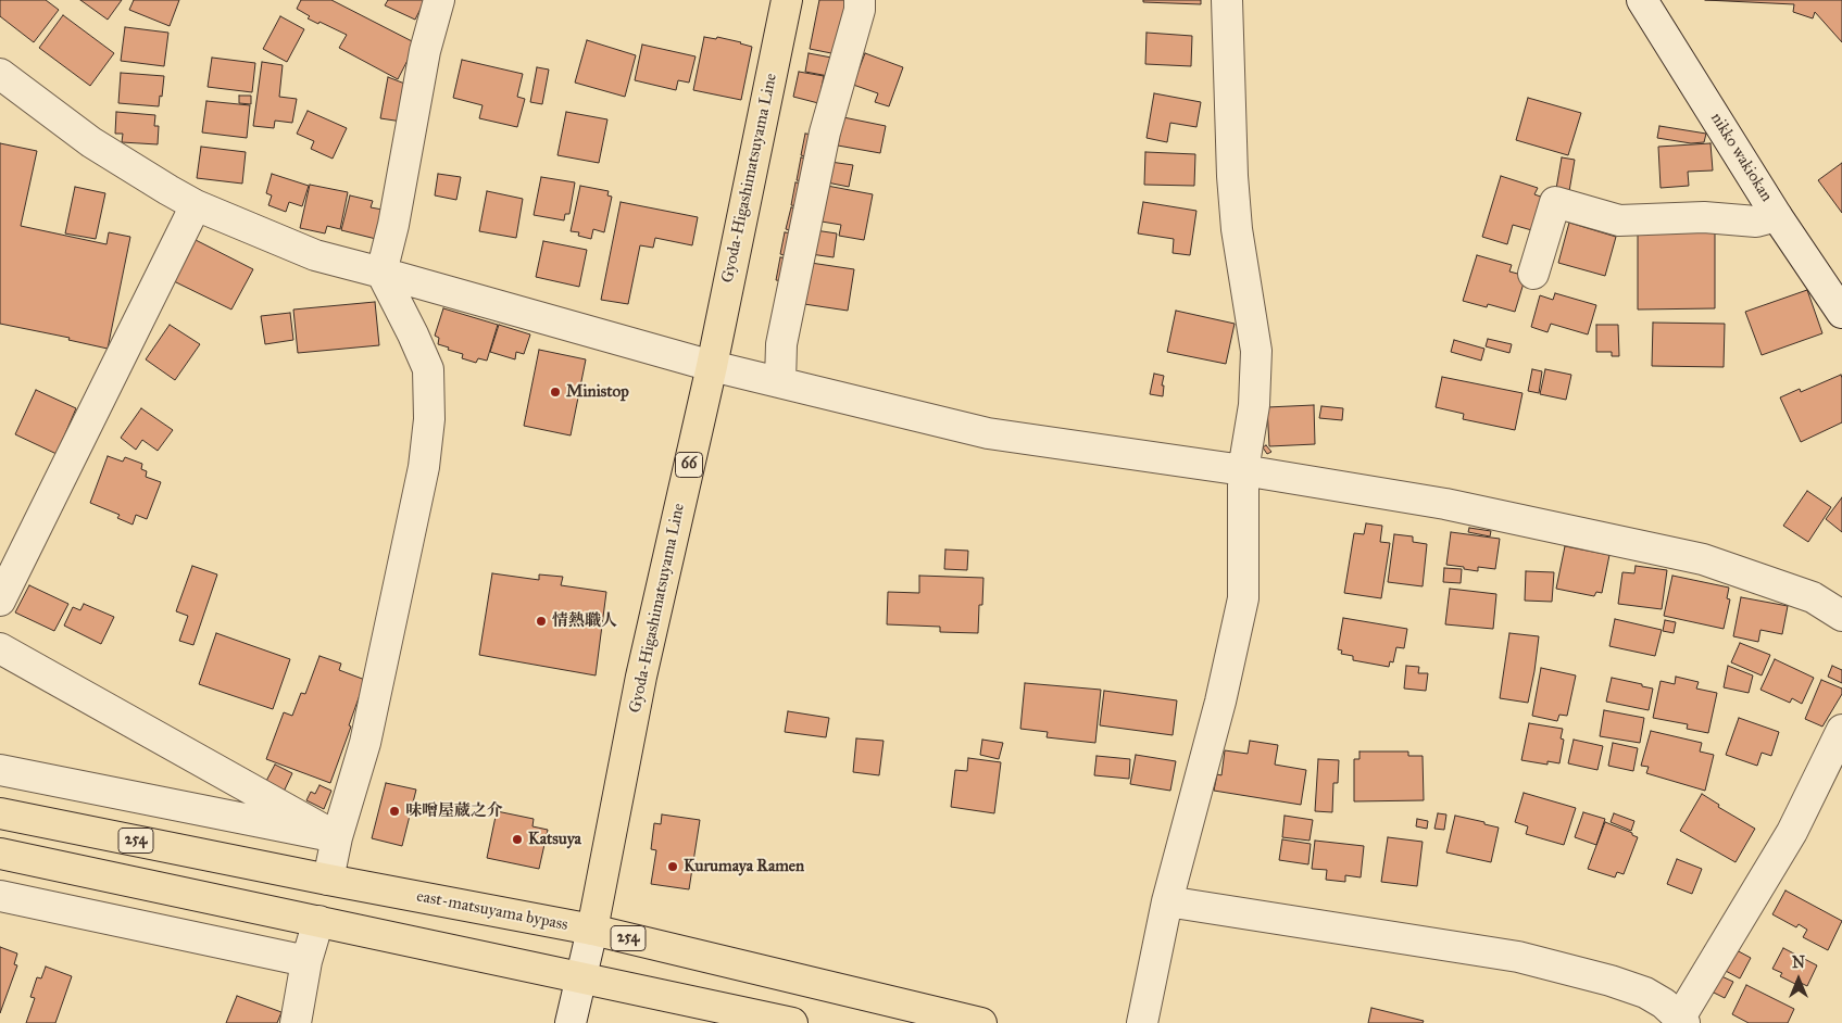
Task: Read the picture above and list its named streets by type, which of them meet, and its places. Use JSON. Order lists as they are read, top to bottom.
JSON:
{
  "streets": {
    "main road": [
      "Gyoda-Higashimatsuyama Line",
      "66",
      "254",
      "east-matsuyama bypass"
    ],
    "street": ["nikko wakiokan"]
  },
  "crossings": [
    ["Gyoda-Higashimatsuyama Line", "east-matsuyama bypass"]
  ],
  "places": [
    "Ministop",
    "情熱職人",
    "味噌屋蔵之介",
    "Katsuya",
    "Kurumaya Ramen"
  ],
  "north": "top"
}
